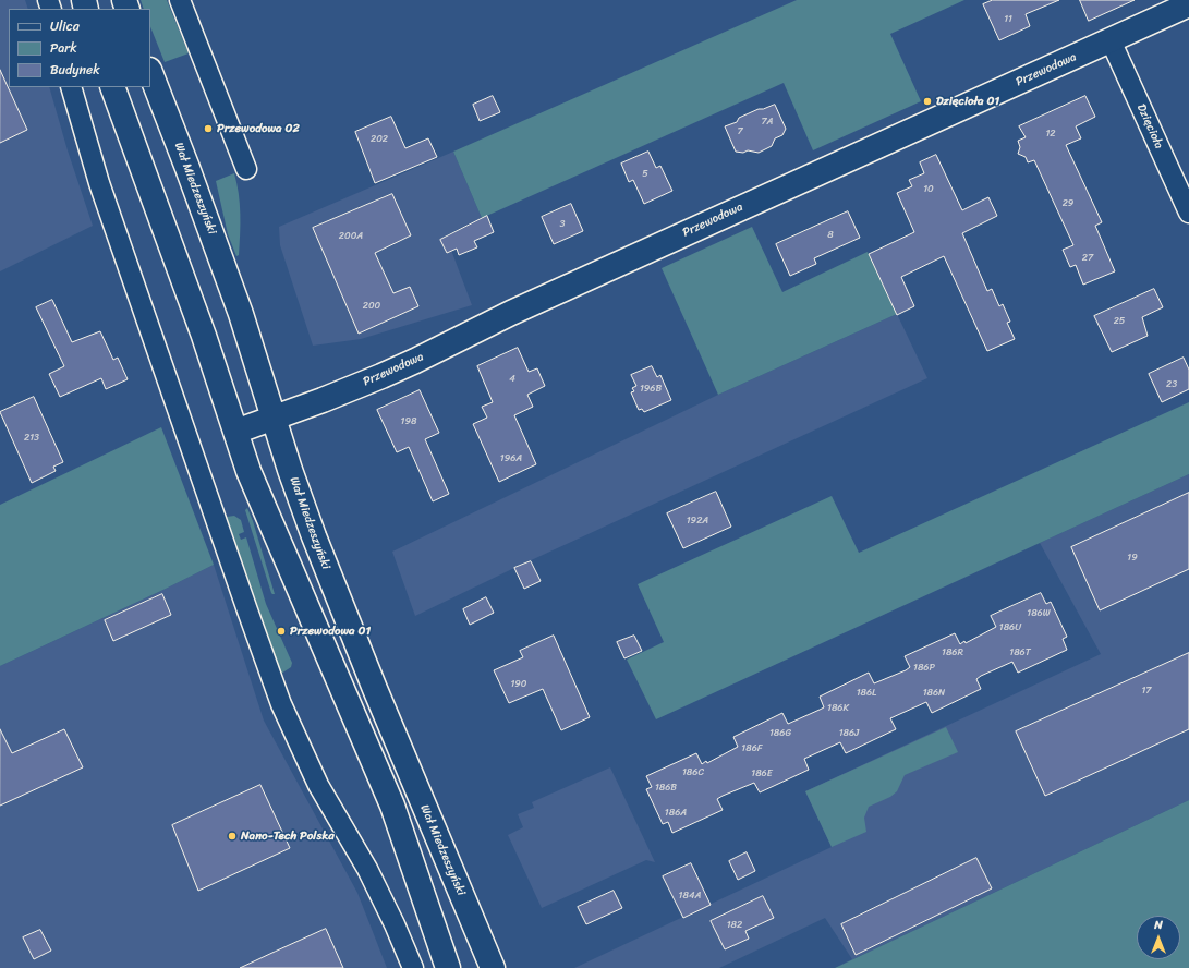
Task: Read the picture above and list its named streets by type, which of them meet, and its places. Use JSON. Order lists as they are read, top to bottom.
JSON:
{
  "streets": {
    "main road": ["Przewodowa", "Wał Miedzeszyński"],
    "street": ["Dzięcioła"]
  },
  "crossings": [
    ["Przewodowa", "Dzięcioła"],
    ["Przewodowa", "Wał Miedzeszyński"]
  ],
  "places": [
    "Dzięcioła 01",
    "Przewodowa 02",
    "Przewodowa 01",
    "Nano-Tech Polska"
  ],
  "house_numbers": [
    "11",
    "7A",
    "7",
    "12",
    "202",
    "5",
    "10",
    "29",
    "3",
    "8",
    "200A",
    "27",
    "200",
    "25",
    "4",
    "23",
    "196B",
    "198",
    "213",
    "196A",
    "192A",
    "19",
    "186W",
    "186U",
    "186R",
    "186T",
    "186P",
    "190",
    "17",
    "186L",
    "186N",
    "186K",
    "186G",
    "186J",
    "186F",
    "186C",
    "186E",
    "186B",
    "186A",
    "184A",
    "182"
  ],
  "legend": ["Ulica", "Park", "Budynek"],
  "north": "top"
}
